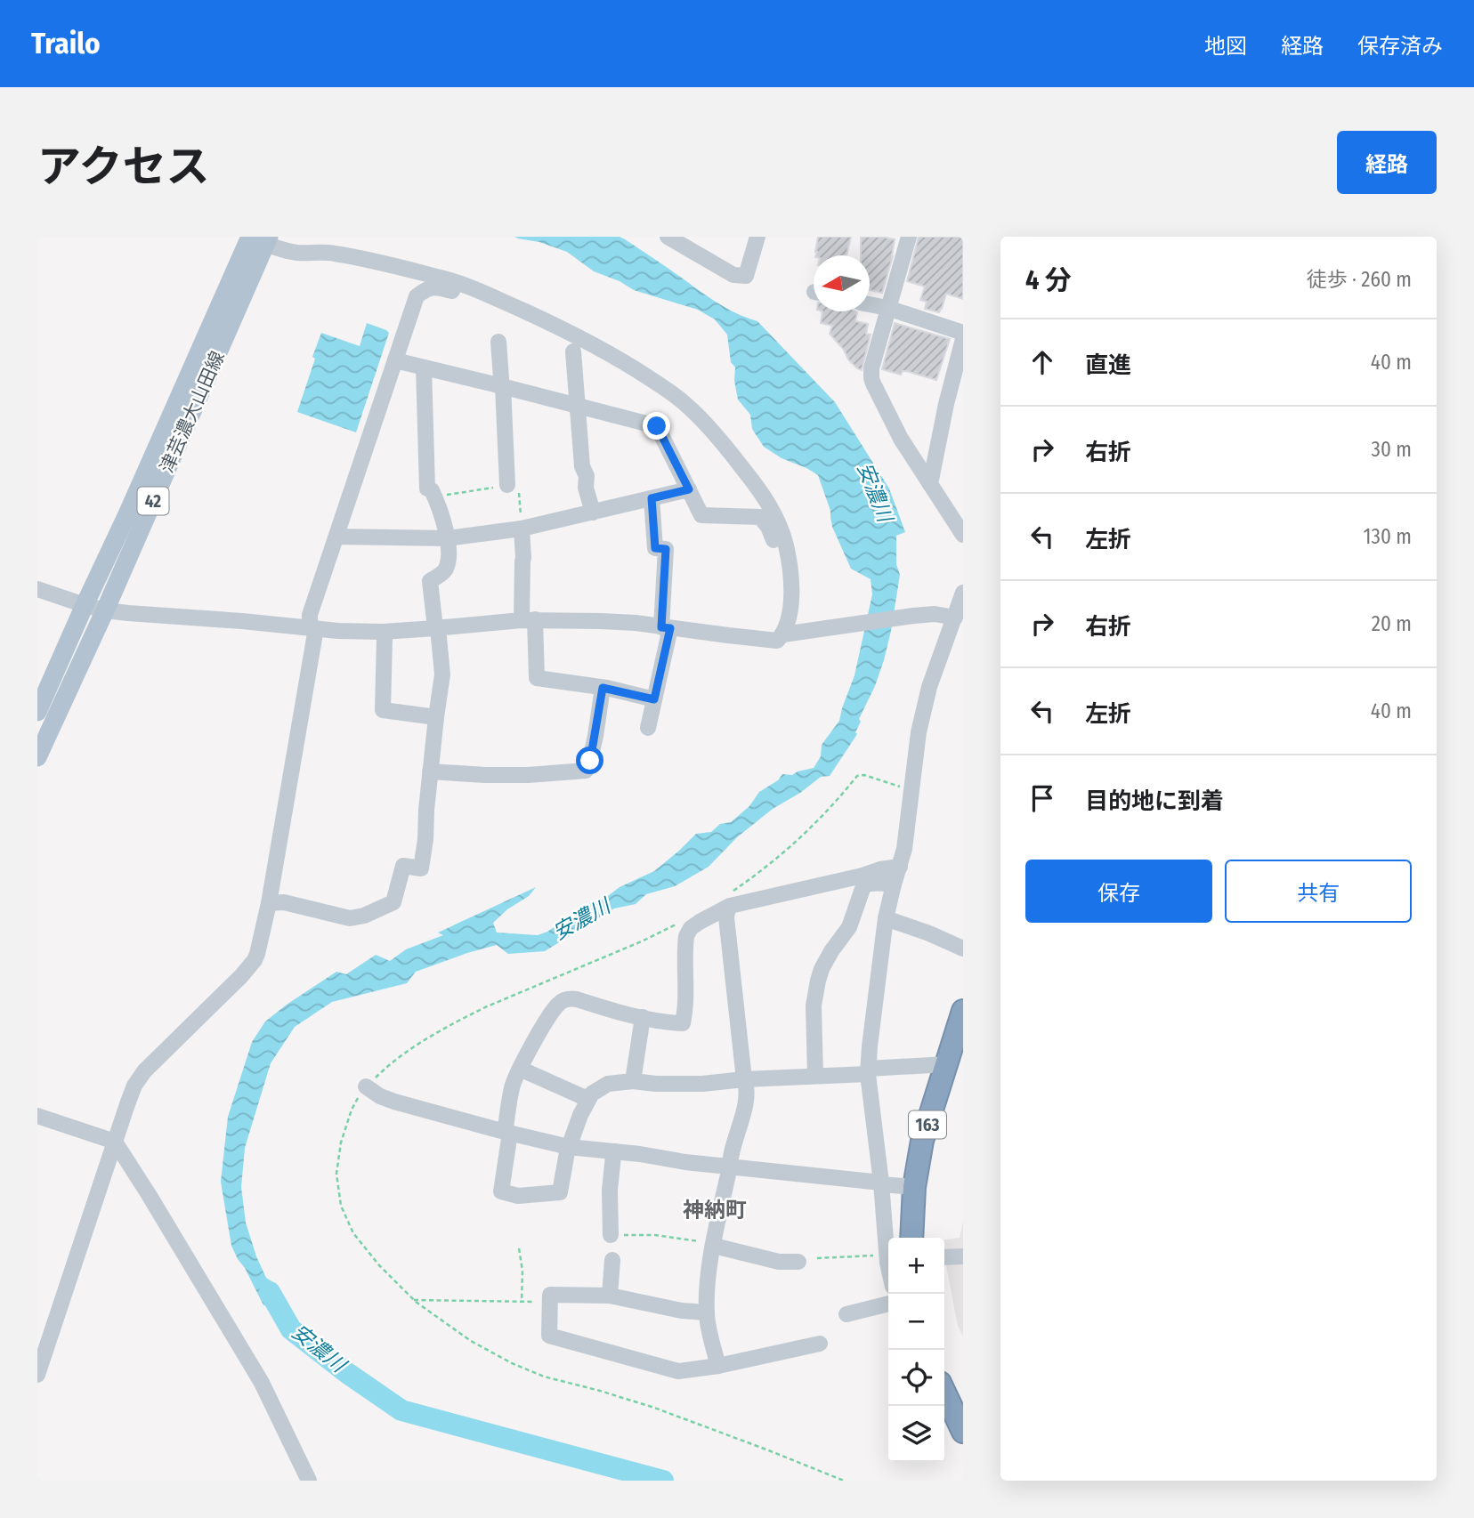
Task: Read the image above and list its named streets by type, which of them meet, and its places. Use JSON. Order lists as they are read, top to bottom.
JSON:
{
  "streets": {
    "highway": ["163"],
    "main road": ["津芸濃大山田線", "42"]
  },
  "districts": ["神納町"],
  "water": ["安濃川"],
  "north": "left",
  "page": {
    "header": "Trailo",
    "nav": ["地図", "経路", "保存済み"],
    "title": "アクセス",
    "buttons": [
      "経路",
      ["保存", "共有"]
    ],
    "heading": ["4 分", "徒歩 · 260 m"],
    "list": [
      ["直進", "40 m"],
      ["右折", "30 m"],
      ["左折", "130 m"],
      ["右折", "20 m"],
      ["左折", "40 m"],
      "目的地に到着"
    ],
    "map_buttons": ["+", "−"]
  }
}
